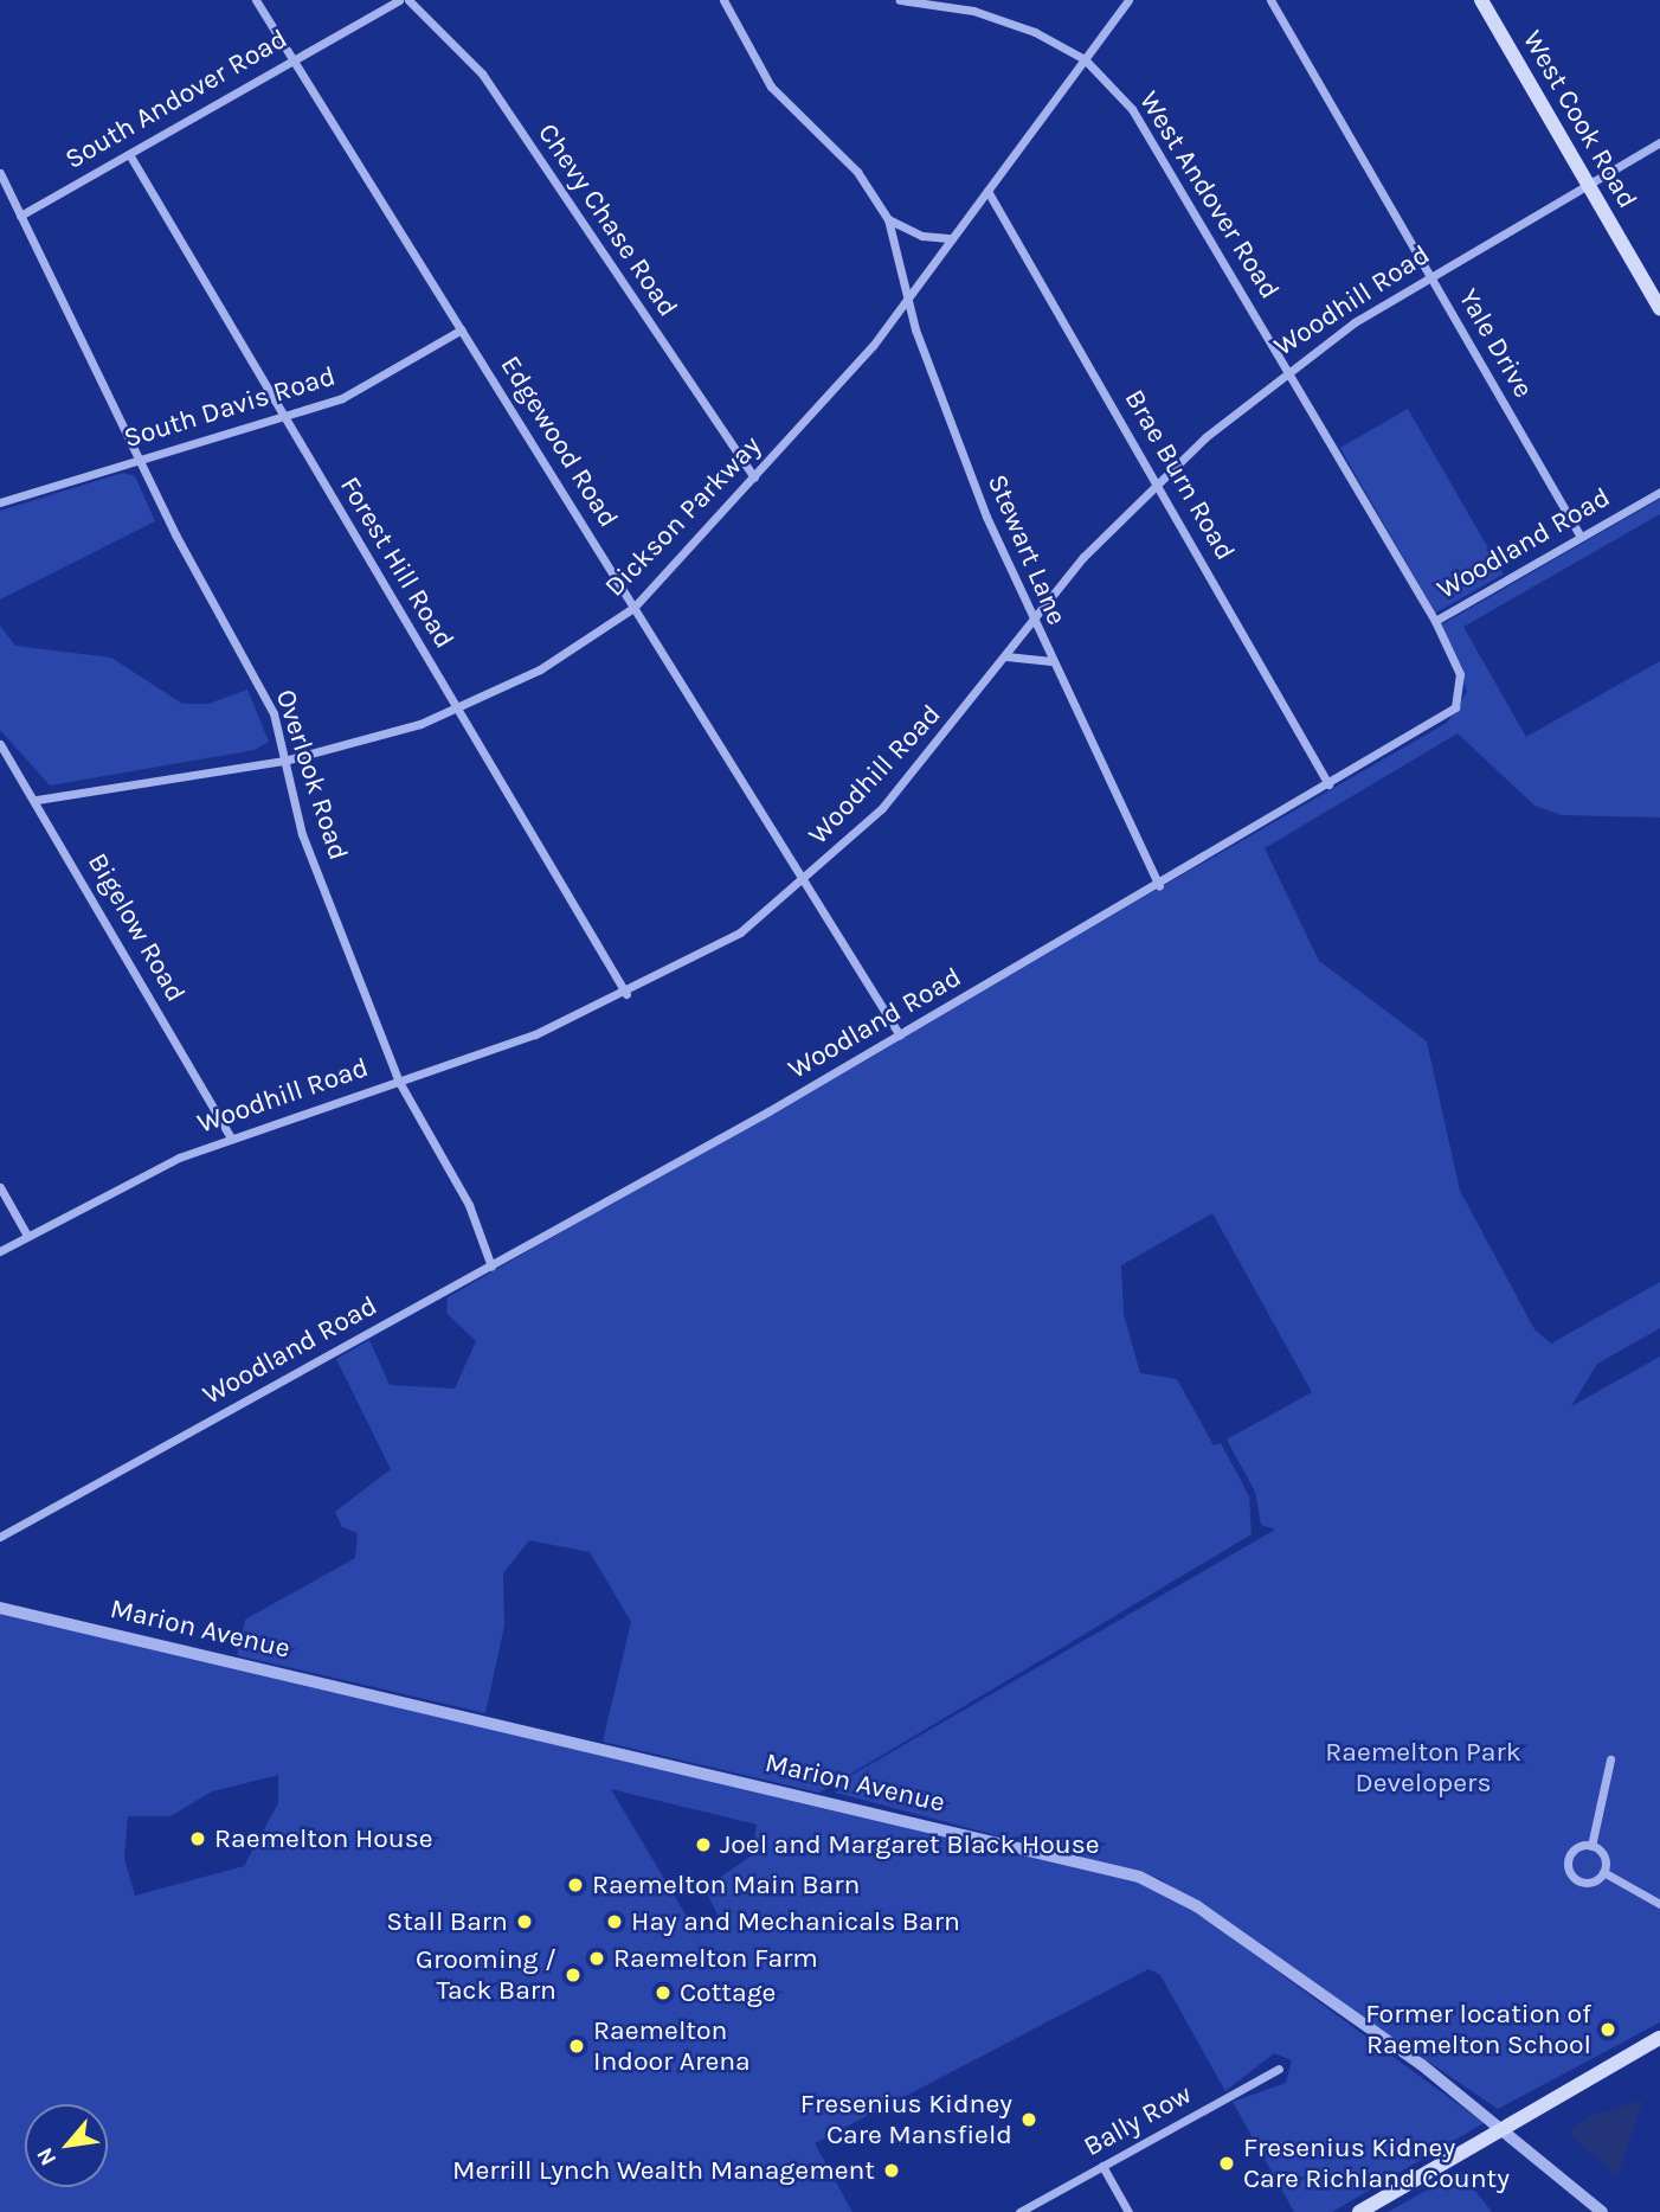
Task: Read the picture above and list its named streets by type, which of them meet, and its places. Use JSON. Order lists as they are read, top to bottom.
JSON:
{
  "streets": {
    "main road": ["West Cook Road"],
    "street": [
      "South Andover Road",
      "West Andover Road",
      "Chevy Chase Road",
      "Woodhill Road",
      "Yale Drive",
      "South Davis Road",
      "Edgewood Road",
      "Brae Burn Road",
      "Dickson Parkway",
      "Woodland Road",
      "Stewart Lane",
      "Forest Hill Road",
      "Overlook Road",
      "Bigelow Road",
      "Marion Avenue",
      "Bally Row"
    ]
  },
  "crossings": [
    ["South Andover Road", "Edgewood Road"],
    ["South Andover Road", "Forest Hill Road"],
    ["South Andover Road", "Overlook Road"],
    ["West Cook Road", "Woodhill Road"],
    ["West Andover Road", "Woodhill Road"],
    ["West Andover Road", "Dickson Parkway"],
    ["West Andover Road", "Woodland Road"],
    ["Chevy Chase Road", "Dickson Parkway"],
    ["Woodhill Road", "Yale Drive"],
    ["Woodhill Road", "Edgewood Road"],
    ["Woodhill Road", "Brae Burn Road"],
    ["Woodhill Road", "Stewart Lane"],
    ["Woodhill Road", "Forest Hill Road"],
    ["Woodhill Road", "Overlook Road"],
    ["Woodhill Road", "Bigelow Road"],
    ["Yale Drive", "Woodland Road"],
    ["South Davis Road", "Edgewood Road"],
    ["South Davis Road", "Forest Hill Road"],
    ["South Davis Road", "Overlook Road"],
    ["Edgewood Road", "Dickson Parkway"],
    ["Edgewood Road", "Woodland Road"],
    ["Brae Burn Road", "Dickson Parkway"],
    ["Brae Burn Road", "Woodland Road"],
    ["Dickson Parkway", "Stewart Lane"],
    ["Dickson Parkway", "Forest Hill Road"],
    ["Dickson Parkway", "Overlook Road"],
    ["Dickson Parkway", "Bigelow Road"],
    ["Woodland Road", "Stewart Lane"],
    ["Woodland Road", "Overlook Road"]
  ],
  "parks": ["Raemelton Park Developers"],
  "places": [
    "Raemelton House",
    "Joel and Margaret Black House",
    "Raemelton Main Barn",
    "Stall Barn",
    "Hay and Mechanicals Barn",
    "Raemelton Farm",
    "Grooming / Tack Barn",
    "Cottage",
    "Former location of Raemelton School",
    "Raemelton Indoor Arena",
    "Fresenius Kidney Care Mansfield",
    "Fresenius Kidney Care Richland County",
    "Merrill Lynch Wealth Management"
  ],
  "north": "bottom left"
}
